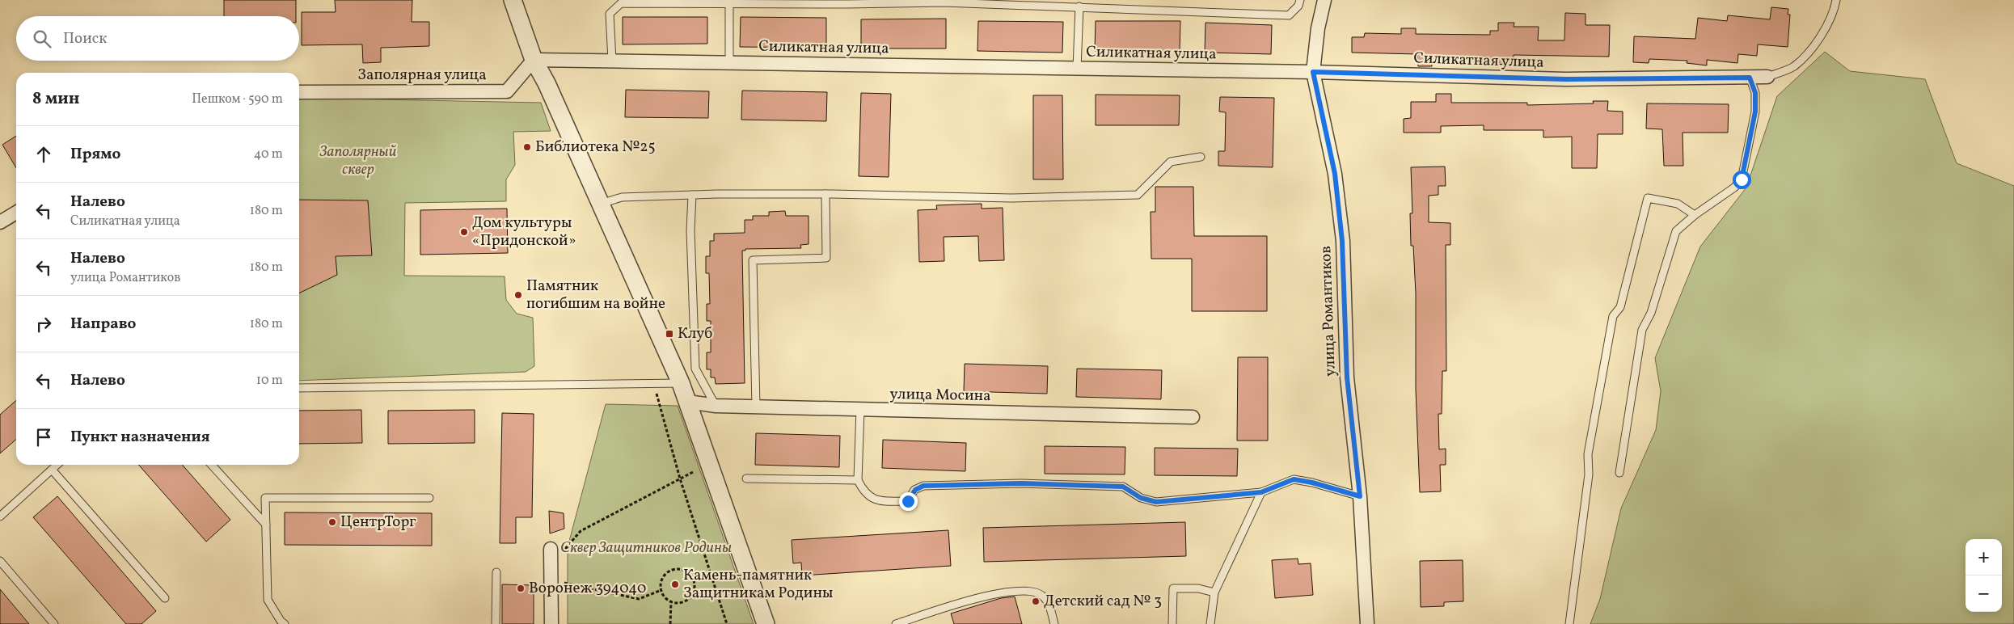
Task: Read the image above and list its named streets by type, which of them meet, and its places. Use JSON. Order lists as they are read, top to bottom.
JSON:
{
  "streets": {
    "street": [
      "Силикатная улица",
      "Заполярная улица",
      "улица Романтиков",
      "улица Мосина"
    ]
  },
  "crossings": [
    ["Силикатная улица", "Заполярная улица"],
    ["Силикатная улица", "улица Романтиков"]
  ],
  "parks": ["Заполярный сквер", "Сквер Защитников Родины"],
  "places": {
    "other": [
      "Библиотека №25",
      "Дом культуры «Придонской»",
      "Памятник погибшим на войне",
      "ЦентрТорг",
      "Камень-памятник Защитникам Родины",
      "Воронеж 394040",
      "Детский сад № 3"
    ],
    "transit": ["Клуб"]
  },
  "page": {
    "search": "Поиск",
    "heading": ["8 мин", "Пешком · 590 m"],
    "list": [
      ["Прямо", "40 m"],
      ["Налево", "Силикатная улица", "180 m"],
      ["Налево", "улица Романтиков", "180 m"],
      ["Направо", "180 m"],
      ["Налево", "10 m"],
      "Пункт назначения"
    ],
    "map_buttons": ["+", "−"]
  }
}
